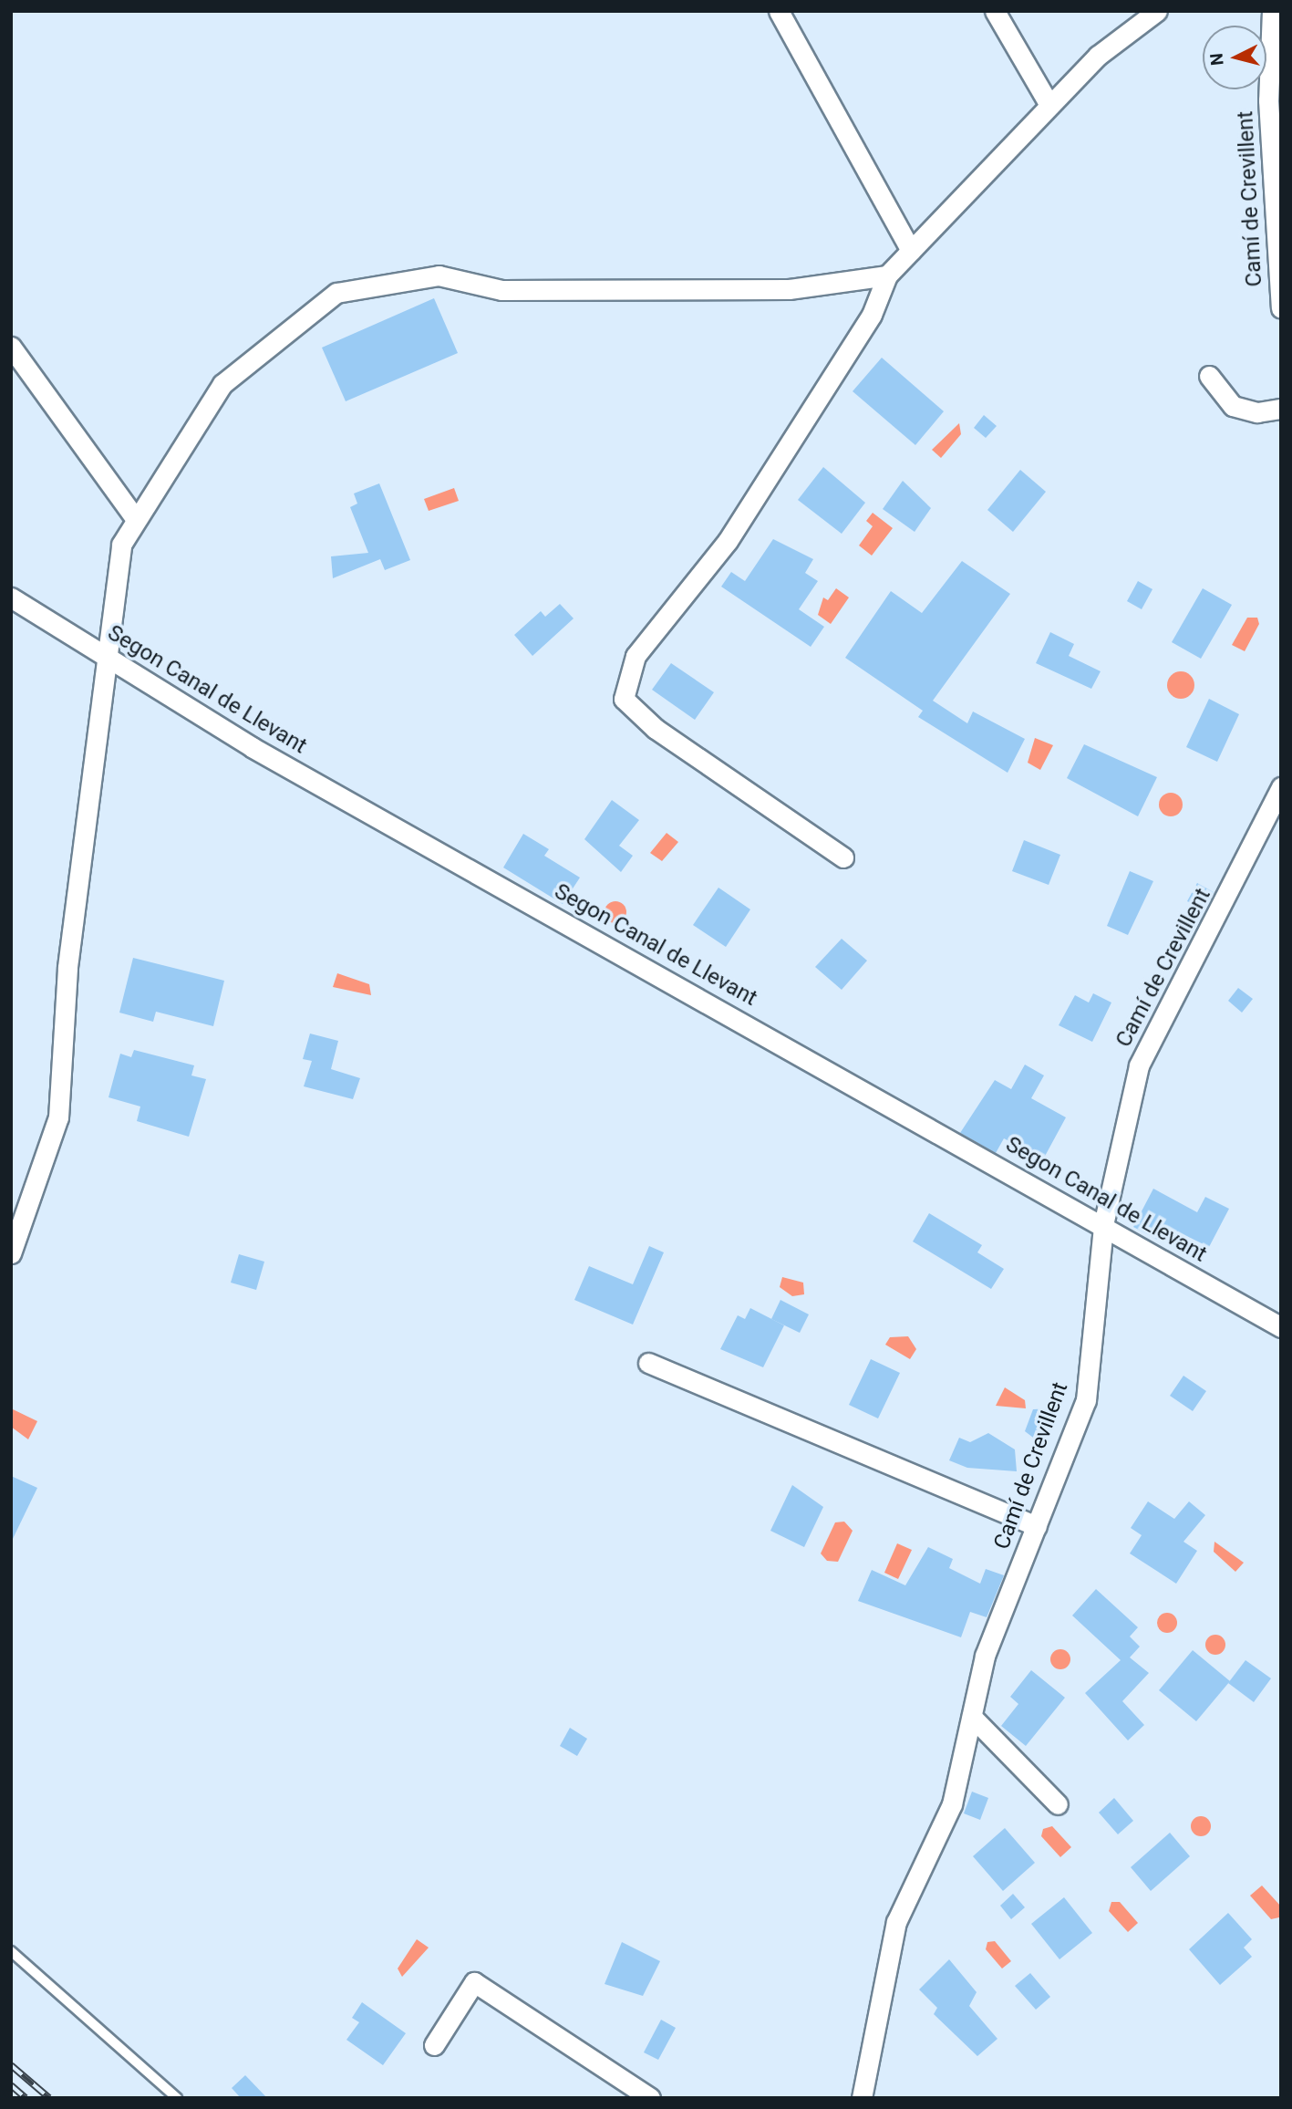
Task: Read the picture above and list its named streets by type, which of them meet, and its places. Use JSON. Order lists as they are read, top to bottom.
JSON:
{
  "streets": {
    "street": ["Camí de Crevillent", "Segon Canal de Llevant"]
  },
  "crossings": [
    ["Camí de Crevillent", "Segon Canal de Llevant"]
  ],
  "north": "left"
}
